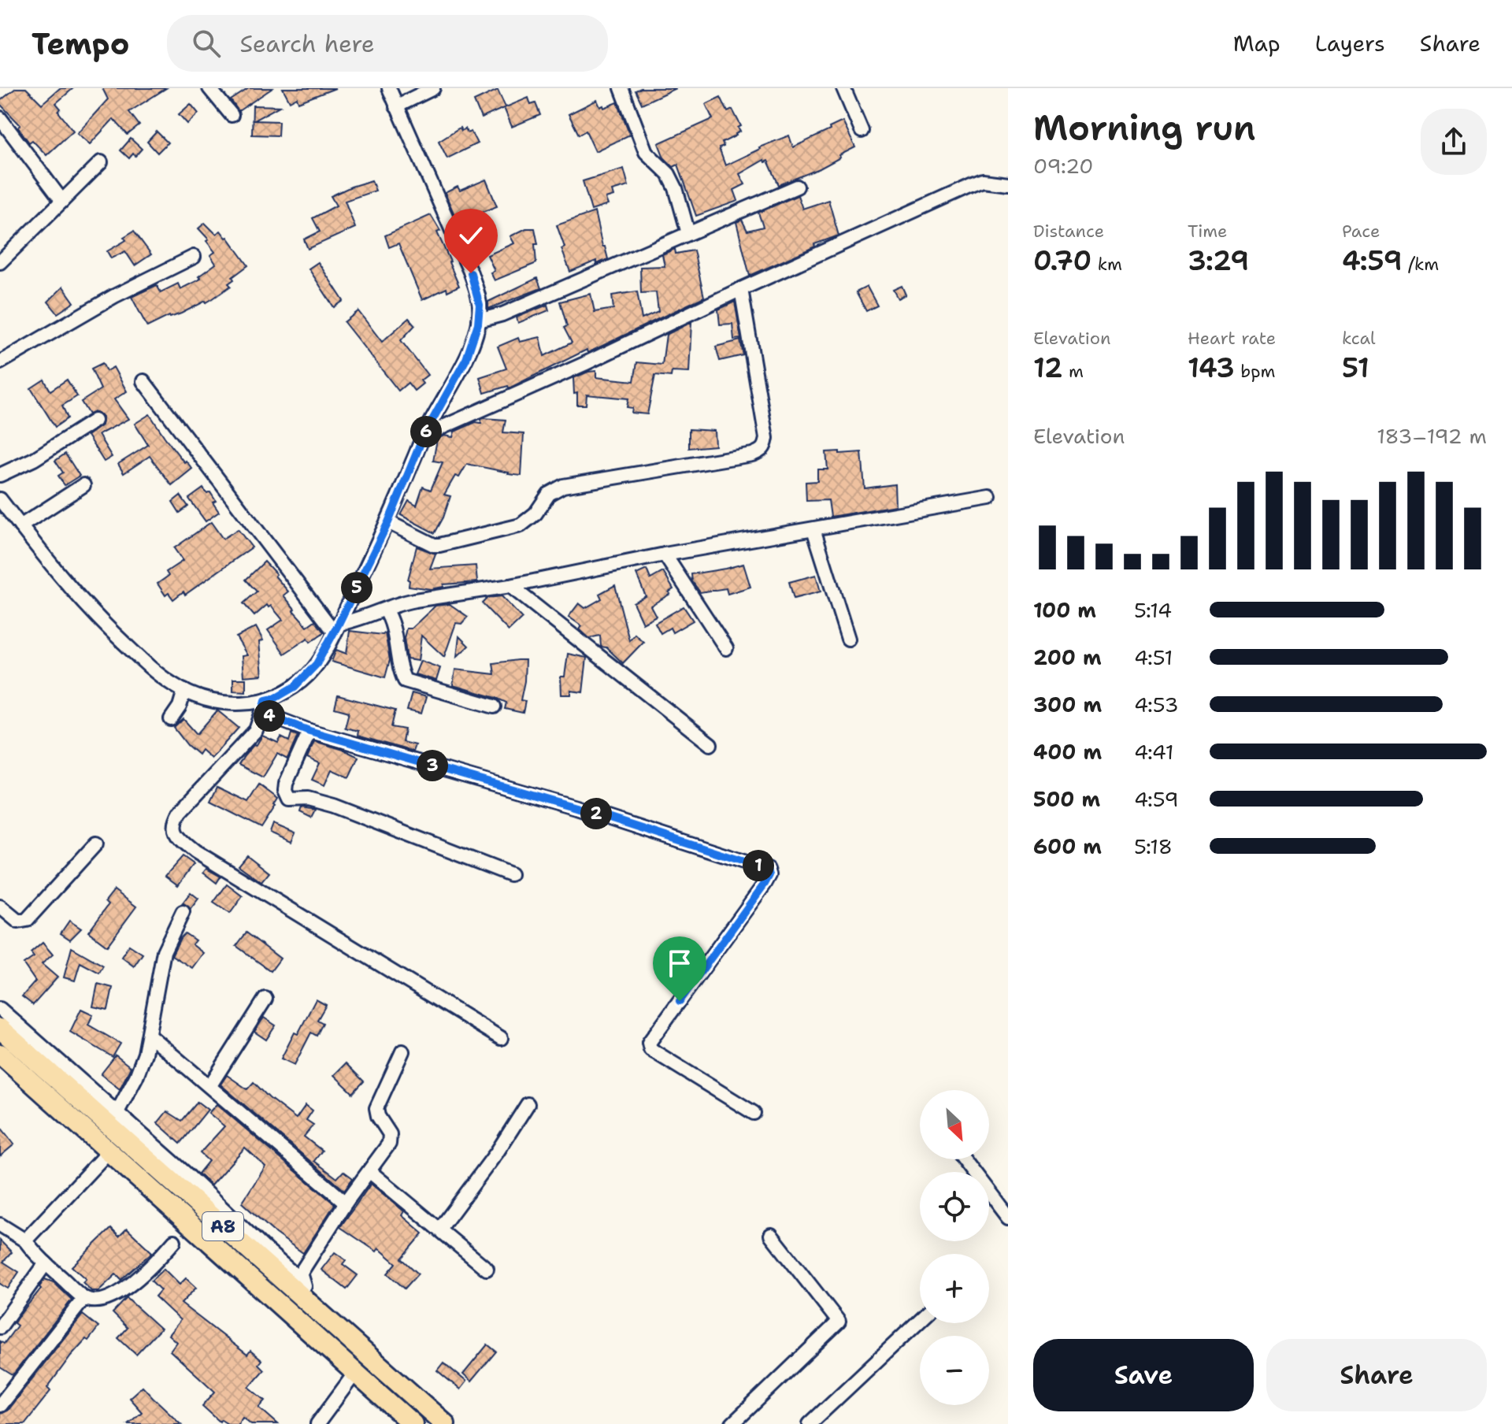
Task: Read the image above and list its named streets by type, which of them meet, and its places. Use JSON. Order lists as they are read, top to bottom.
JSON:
{
  "streets": {
    "highway": ["A8"]
  },
  "north": "bottom right",
  "page": {
    "header": "Tempo",
    "search": "Search here",
    "nav": ["Map", "Layers", "Share"],
    "heading": ["Morning run", "09:20"],
    "stats": [
      ["Distance", "0.70 km"],
      ["Time", "3:29"],
      ["Pace", "4:59 /km"],
      ["Elevation", "12 m"],
      ["Heart rate", "143 bpm"],
      ["kcal", "51"]
    ],
    "chart": ["Elevation", "183–192 m"],
    "pins": [
      "6",
      "5",
      "4",
      "3",
      "2",
      "1"
    ],
    "list": [
      {
        "name": "100 m",
        "note": "5:14"
      },
      {
        "name": "200 m",
        "note": "4:51"
      },
      {
        "name": "300 m",
        "note": "4:53"
      },
      {
        "name": "400 m",
        "note": "4:41"
      },
      {
        "name": "500 m",
        "note": "4:59"
      },
      {
        "name": "600 m",
        "note": "5:18"
      }
    ],
    "map_buttons": ["+", "−"],
    "buttons": ["Save", "Share"]
  }
}
